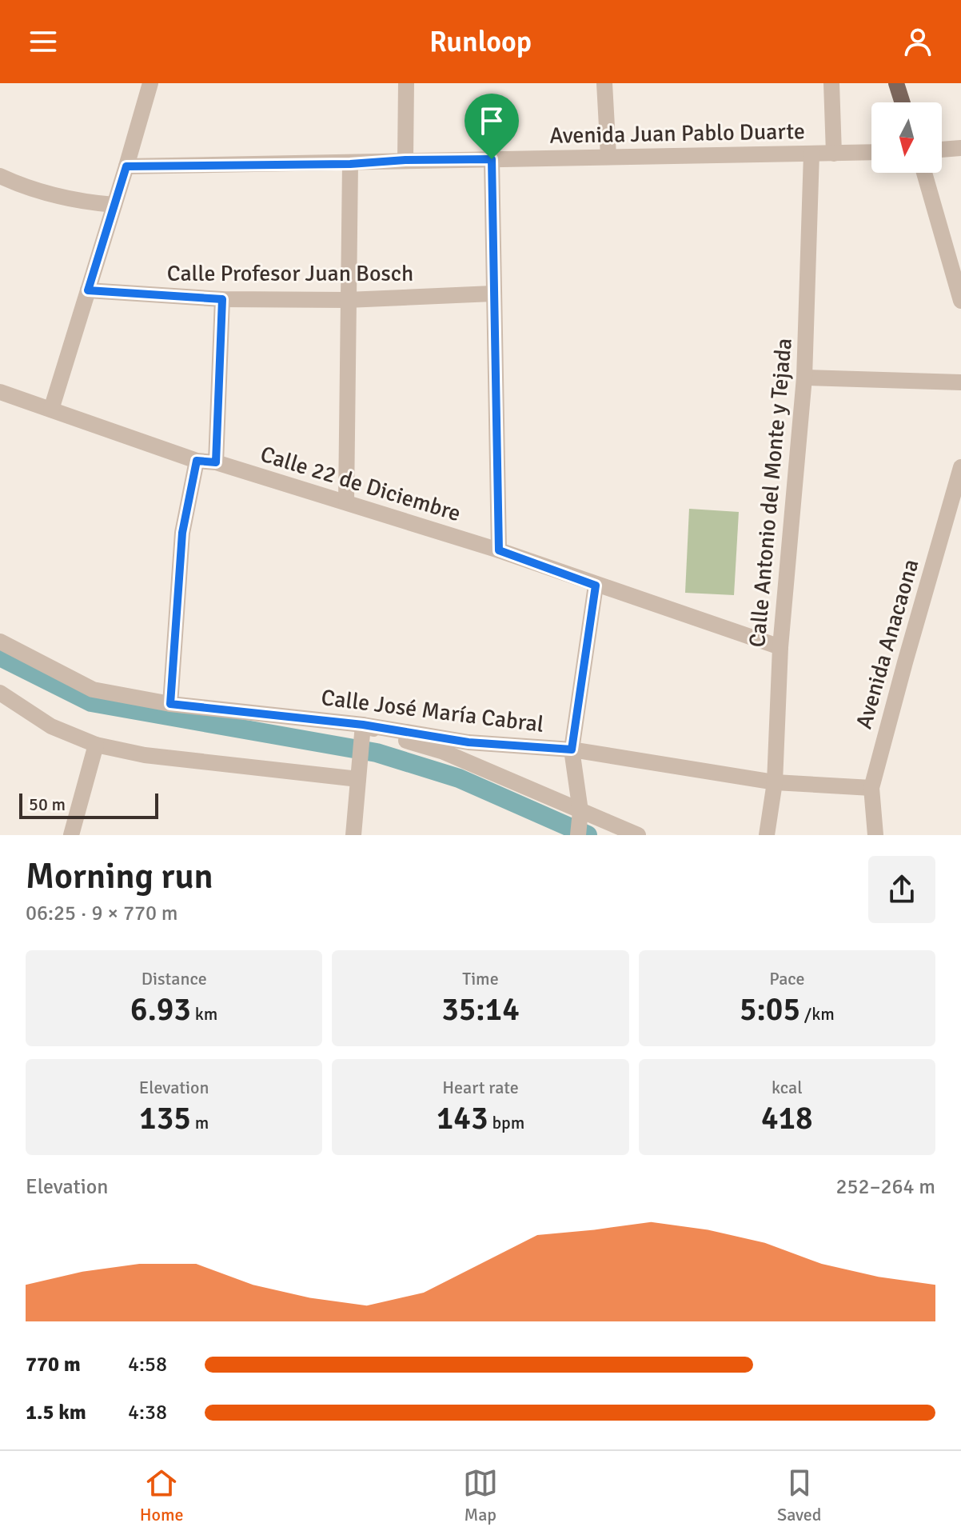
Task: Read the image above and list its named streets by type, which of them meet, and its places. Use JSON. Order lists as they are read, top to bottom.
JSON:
{
  "streets": {
    "street": [
      "Avenida Juan Pablo Duarte",
      "Calle Profesor Juan Bosch",
      "Calle 22 de Diciembre",
      "Calle Antonio del Monte y Tejada",
      "Avenida Anacaona",
      "Calle José María Cabral"
    ]
  },
  "crossings": [
    ["Avenida Juan Pablo Duarte", "Calle Antonio del Monte y Tejada"],
    ["Calle 22 de Diciembre", "Calle Antonio del Monte y Tejada"],
    ["Calle Antonio del Monte y Tejada", "Calle José María Cabral"],
    ["Avenida Anacaona", "Calle José María Cabral"]
  ],
  "scale_bar": "50 m",
  "north": "bottom",
  "page": {
    "header": "Runloop",
    "scale": "50 m",
    "heading": ["Morning run", "06:25 · 9 × 770 m"],
    "stats": [
      ["Distance", "6.93 km"],
      ["Time", "35:14"],
      ["Pace", "5:05 /km"],
      ["Elevation", "135 m"],
      ["Heart rate", "143 bpm"],
      ["kcal", "418"]
    ],
    "chart": ["Elevation", "252–264 m"],
    "list": [
      {
        "name": "770 m",
        "note": "4:58"
      },
      {
        "name": "1.5 km",
        "note": "4:38"
      }
    ],
    "tabs": ["Home", "Map", "Saved"]
  }
}
